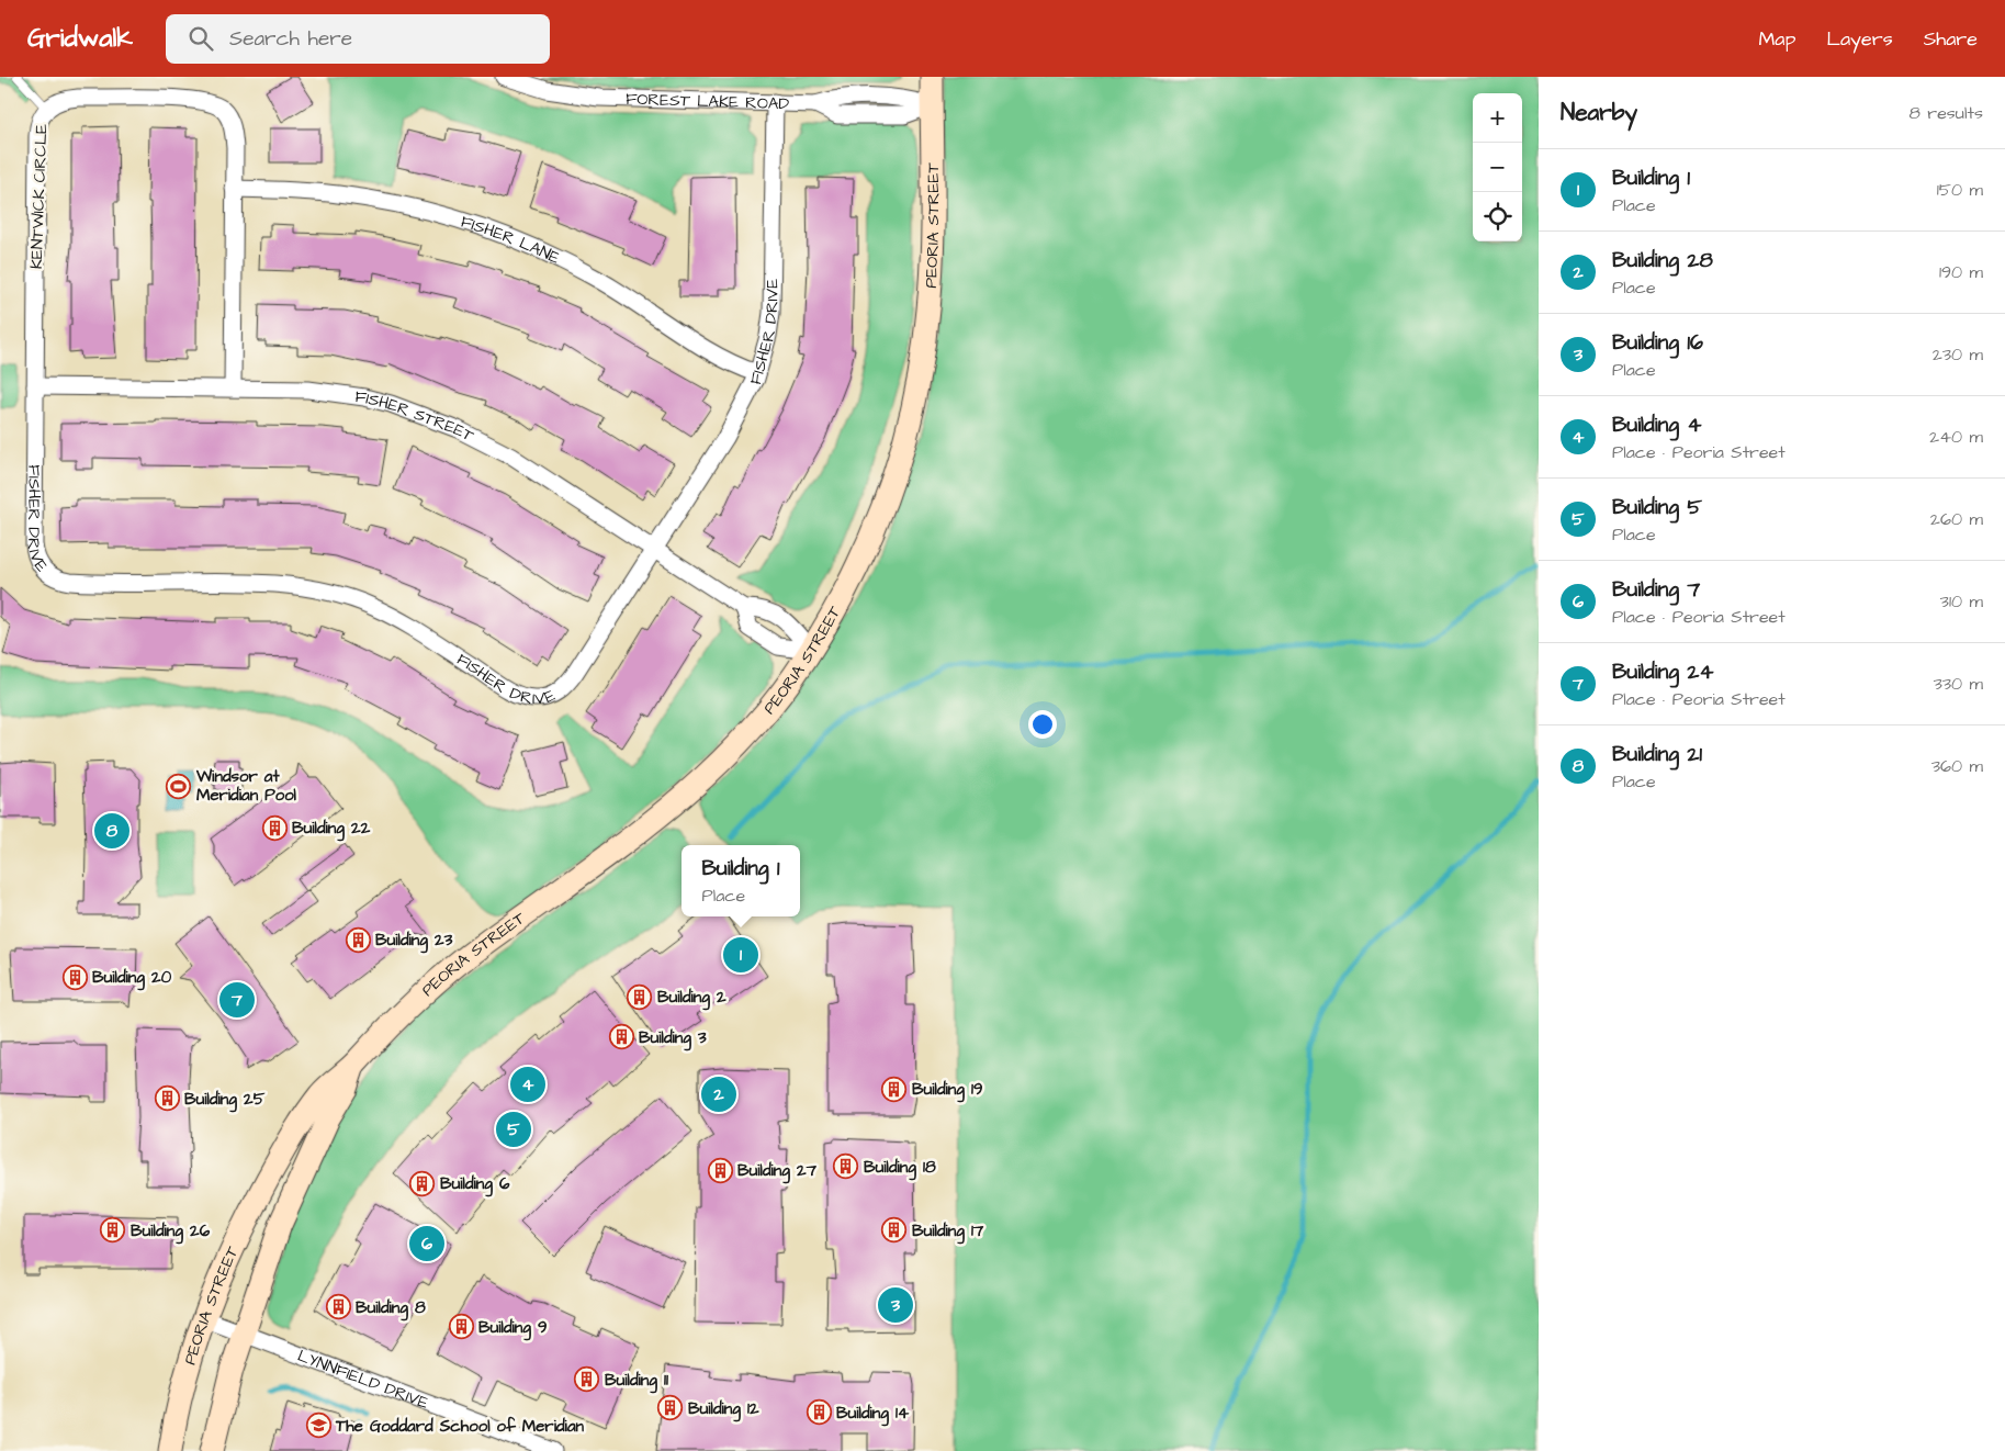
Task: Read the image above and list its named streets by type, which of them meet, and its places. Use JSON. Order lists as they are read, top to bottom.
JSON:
{
  "streets": {
    "main road": ["PEORIA STREET"],
    "street": [
      "FOREST LAKE ROAD",
      "KENTWICK CIRCLE",
      "FISHER LANE",
      "FISHER DRIVE",
      "FISHER STREET",
      "LYNNFIELD DRIVE"
    ]
  },
  "crossings": [
    ["FOREST LAKE ROAD", "PEORIA STREET"],
    ["FOREST LAKE ROAD", "FISHER DRIVE"],
    ["KENTWICK CIRCLE", "FISHER LANE"],
    ["KENTWICK CIRCLE", "FISHER DRIVE"],
    ["KENTWICK CIRCLE", "FISHER STREET"],
    ["PEORIA STREET", "FISHER STREET"],
    ["PEORIA STREET", "LYNNFIELD DRIVE"],
    ["FISHER LANE", "FISHER DRIVE"],
    ["FISHER DRIVE", "FISHER STREET"]
  ],
  "places": {
    "sports": ["Windsor at Meridian Pool"],
    "building": [
      "Building 22",
      "Building 23",
      "Building 20",
      "Building 2",
      "Building 3",
      "Building 19",
      "Building 25",
      "Building 18",
      "Building 27",
      "Building 6",
      "Building 26",
      "Building 17",
      "Building 8",
      "Building 9",
      "Building 11",
      "Building 12",
      "Building 14"
    ],
    "school or university": ["The Goddard School of Meridian"]
  },
  "page": {
    "header": "Gridwalk",
    "search": "Search here",
    "nav": ["Map", "Layers", "Share"],
    "heading": ["Nearby", "8 results"],
    "map_buttons": ["+", "−"],
    "list": [
      {
        "mark": "1",
        "name": "Building 1",
        "note": "Place",
        "value": "150 m"
      },
      {
        "mark": "2",
        "name": "Building 28",
        "note": "Place",
        "value": "190 m"
      },
      {
        "mark": "3",
        "name": "Building 16",
        "note": "Place",
        "value": "230 m"
      },
      {
        "mark": "4",
        "name": "Building 4",
        "note": "Place · Peoria Street",
        "value": "240 m"
      },
      {
        "mark": "5",
        "name": "Building 5",
        "note": "Place",
        "value": "260 m"
      },
      {
        "mark": "6",
        "name": "Building 7",
        "note": "Place · Peoria Street",
        "value": "310 m"
      },
      {
        "mark": "7",
        "name": "Building 24",
        "note": "Place · Peoria Street",
        "value": "330 m"
      },
      {
        "mark": "8",
        "name": "Building 21",
        "note": "Place",
        "value": "360 m"
      }
    ],
    "pins": [
      "8",
      "1",
      "7",
      "4",
      "2",
      "5",
      "6",
      "3"
    ],
    "popup": ["Building 1", "Place"]
  }
}
